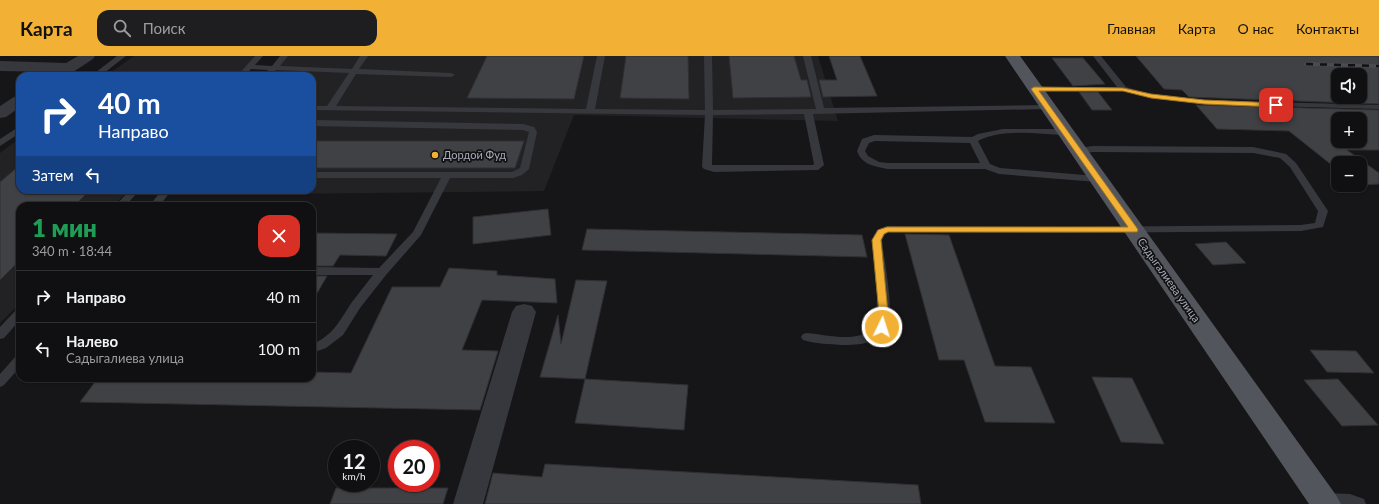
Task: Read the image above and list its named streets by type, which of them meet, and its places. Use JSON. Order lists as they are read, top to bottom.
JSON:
{
  "streets": {
    "main road": ["Садыгалиева улица"]
  },
  "places": ["Дордой Фуд"],
  "page": {
    "header": "Карта",
    "search": "Поиск",
    "nav": [
      "Главная",
      "Карта",
      "О нас",
      "Контакты"
    ],
    "map_buttons": ["+", "−"],
    "turn": ["40 m", "Направо"],
    "then": "Затем",
    "heading": ["1 мин", "340 m · 18:44"],
    "list": [
      {
        "name": "Направо",
        "value": "40 m"
      },
      {
        "name": "Налево",
        "note": "Садыгалиева улица",
        "value": "100 m"
      }
    ],
    "speed": "12 km/h",
    "limit": "20"
  }
}
